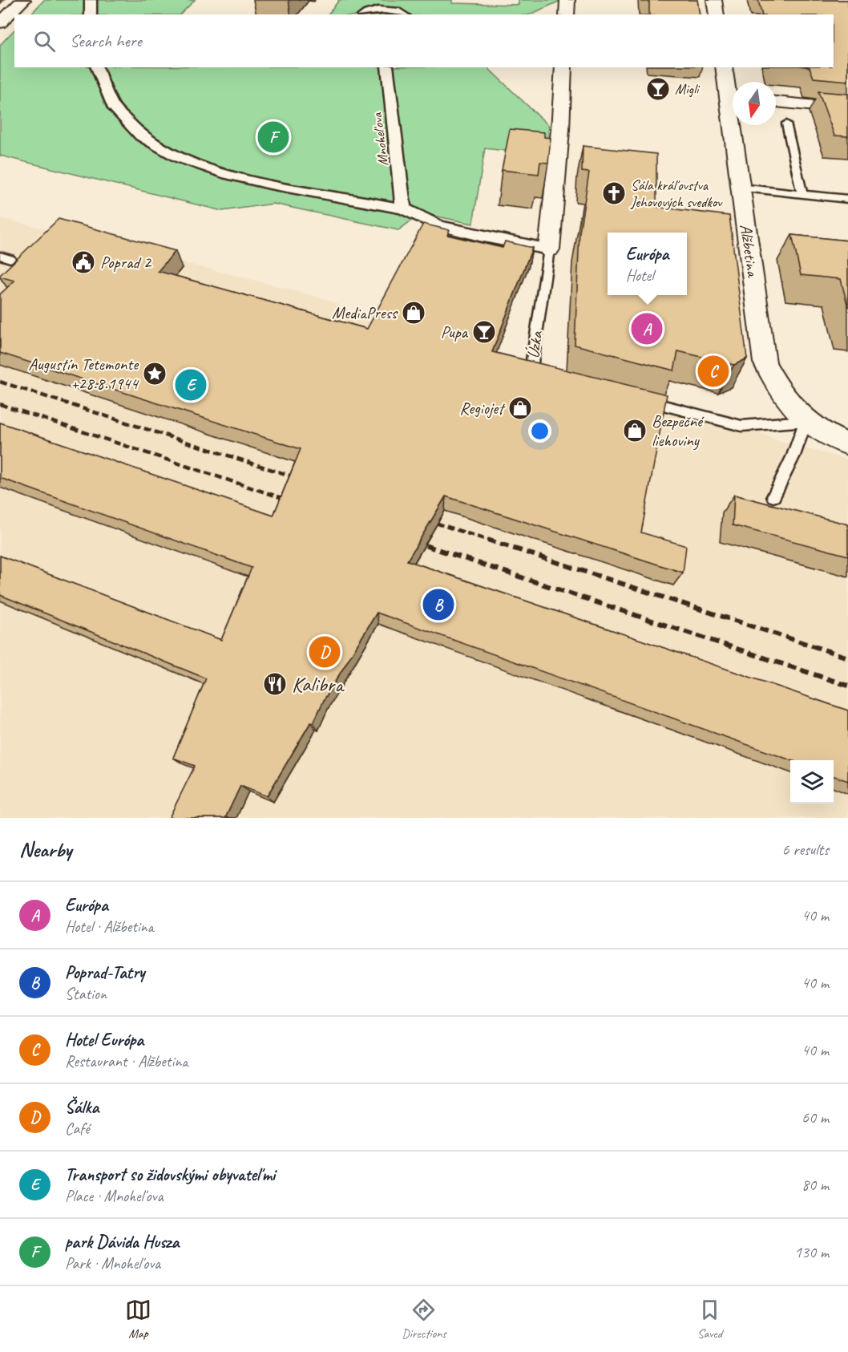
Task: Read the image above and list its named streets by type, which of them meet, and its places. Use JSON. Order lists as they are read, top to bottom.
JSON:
{
  "streets": {
    "street": ["Mnoheľova", "Alžbetina", "Úzka"]
  },
  "places": {
    "bar": ["Migli", "Pupa"],
    "church": ["Sála kráľovstva Jehovových svedkov"],
    "public building": ["Poprad 2"],
    "shop": ["MediaPress", "Regiojet", "Bezpečné liehoviny"],
    "place": ["Augustín Tetemonte +28.8.1944"],
    "restaurant": ["Kalibra"]
  },
  "north": "bottom",
  "page": {
    "search": "Search here",
    "pins": [
      "F",
      "A",
      "C",
      "E",
      "B",
      "D"
    ],
    "popup": ["Európa", "Hotel"],
    "heading": ["Nearby", "6 results"],
    "list": [
      {
        "mark": "A",
        "name": "Európa",
        "note": "Hotel · Alžbetina",
        "value": "40 m"
      },
      {
        "mark": "B",
        "name": "Poprad-Tatry",
        "note": "Station",
        "value": "40 m"
      },
      {
        "mark": "C",
        "name": "Hotel Európa",
        "note": "Restaurant · Alžbetina",
        "value": "40 m"
      },
      {
        "mark": "D",
        "name": "Šálka",
        "note": "Café",
        "value": "60 m"
      },
      {
        "mark": "E",
        "name": "Transport so židovskými obyvateľmi",
        "note": "Place · Mnoheľova",
        "value": "80 m"
      },
      {
        "mark": "F",
        "name": "park Dávida Husza",
        "note": "Park · Mnoheľova",
        "value": "130 m"
      }
    ],
    "nav": ["Map", "Directions", "Saved"]
  }
}
